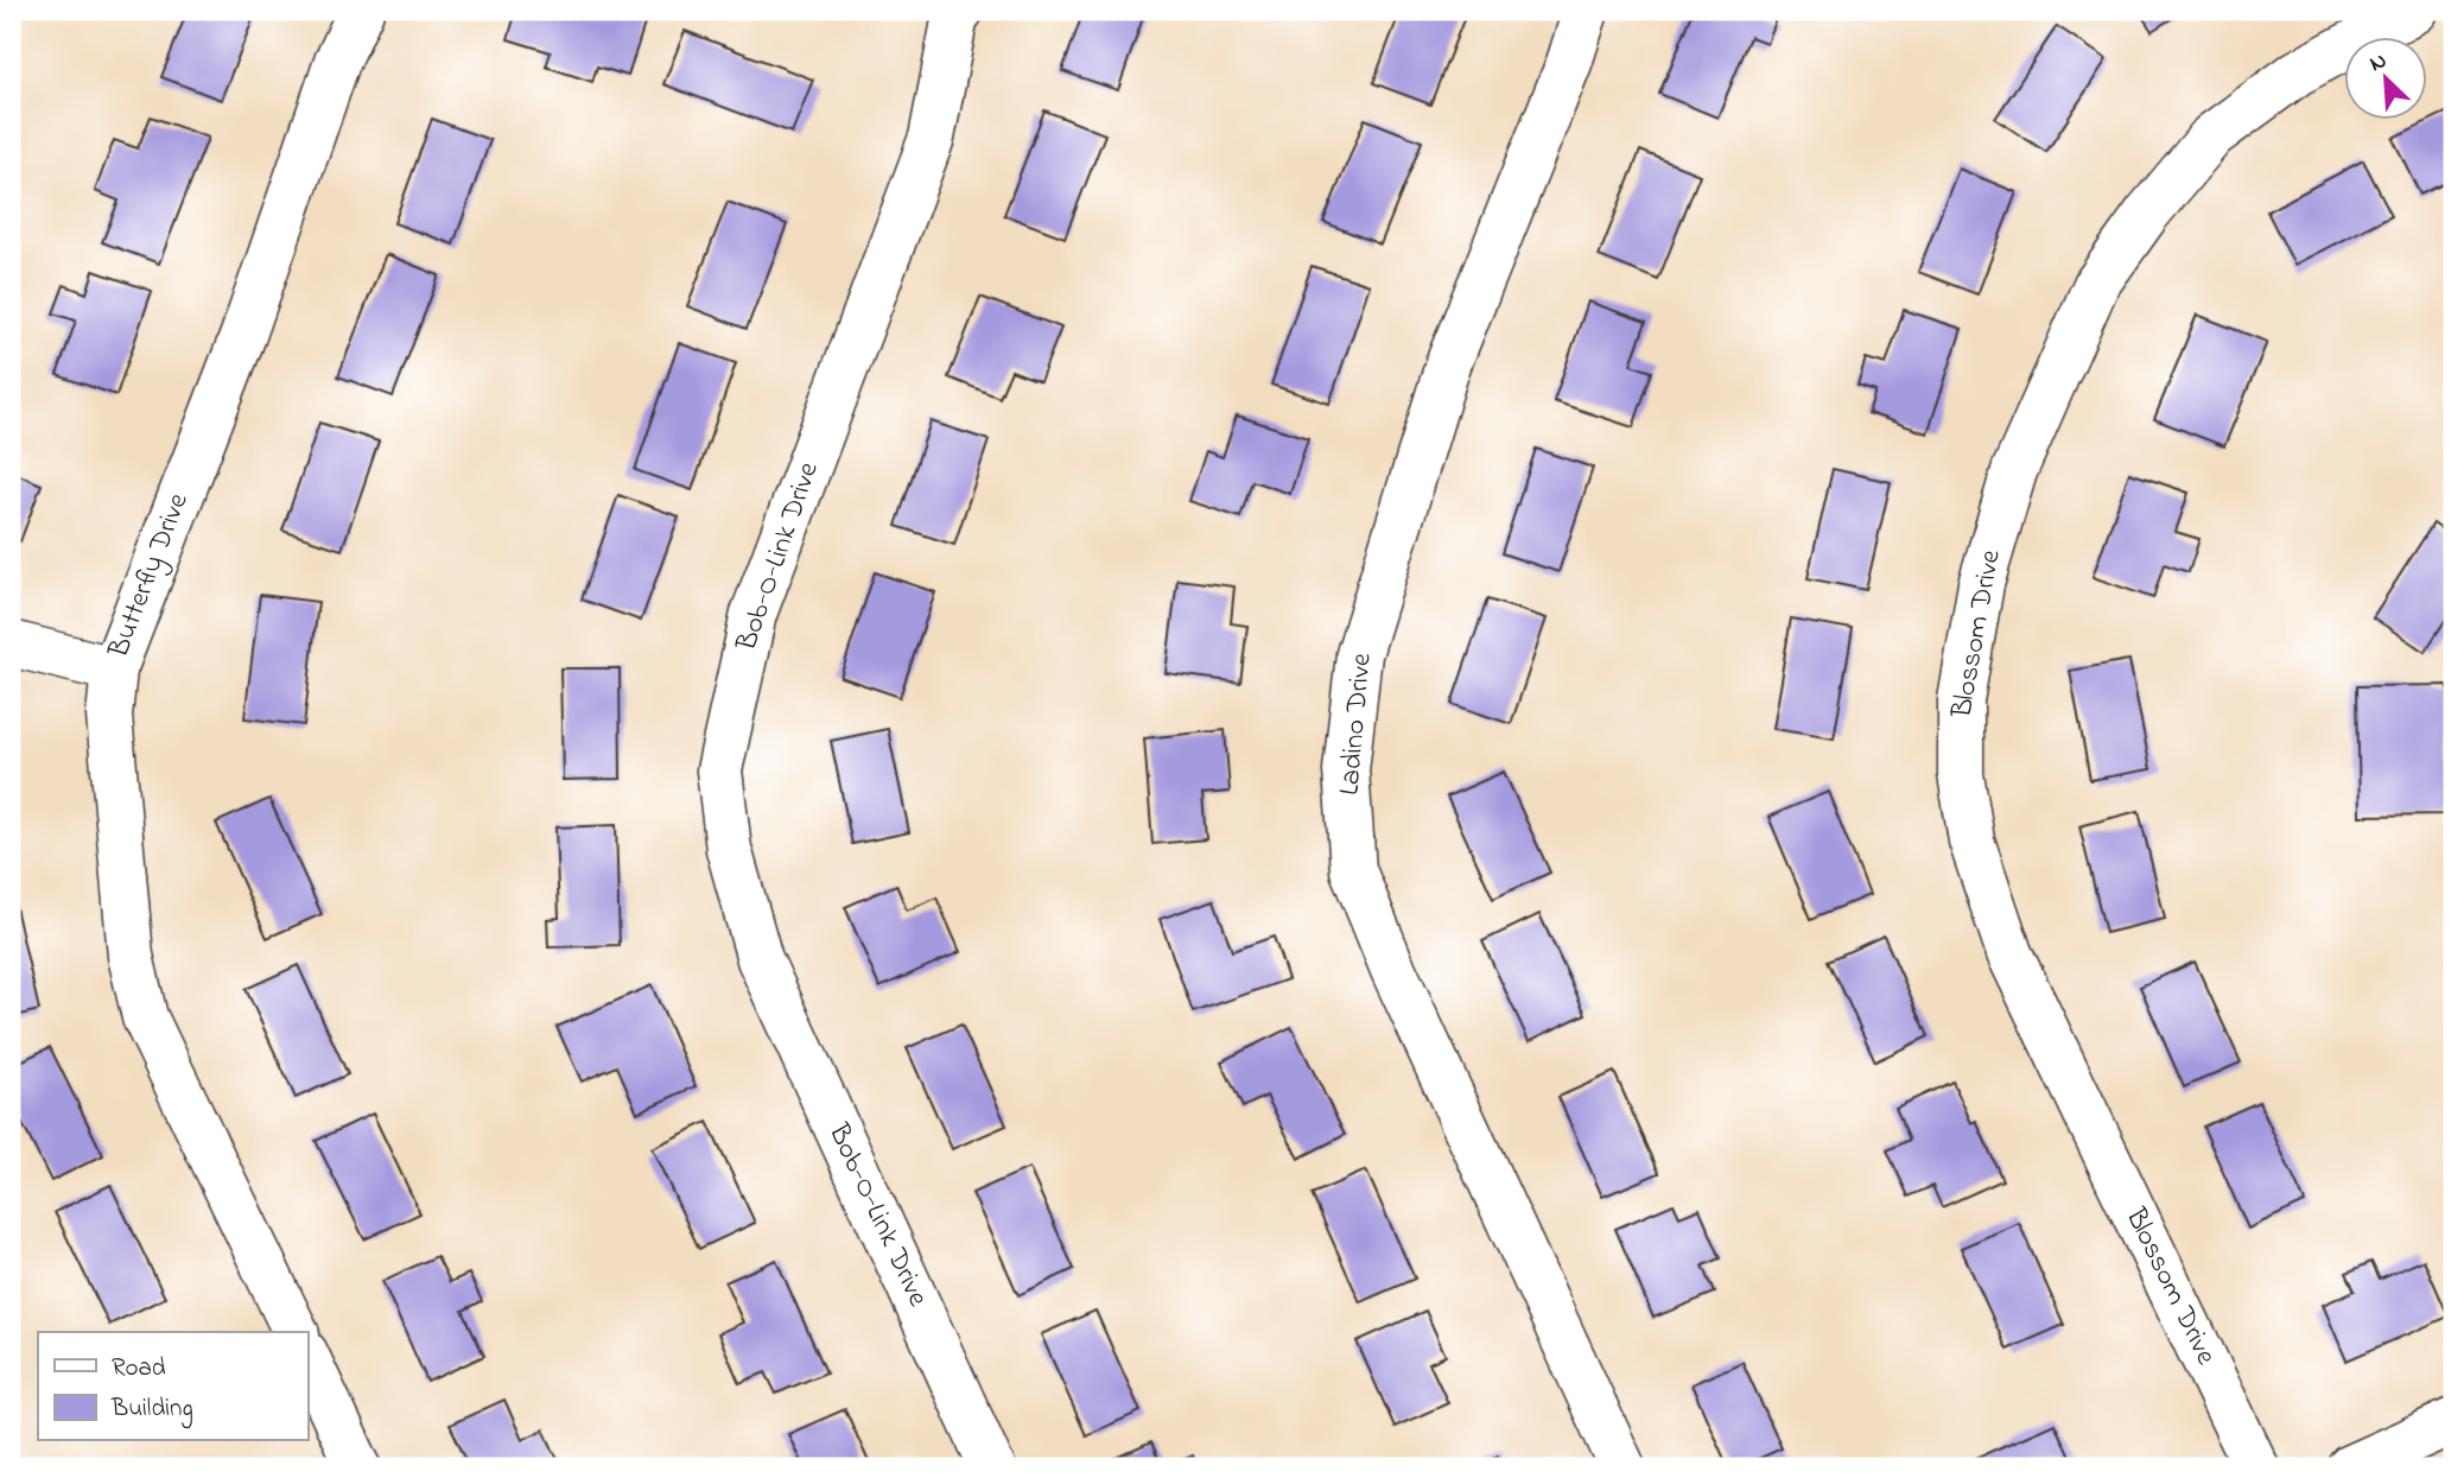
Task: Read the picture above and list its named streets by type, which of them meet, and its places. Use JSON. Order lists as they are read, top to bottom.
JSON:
{
  "streets": {
    "street": [
      "Bob-O-Link Drive",
      "Butterfly Drive",
      "Blossom Drive",
      "Ladino Drive"
    ]
  },
  "legend": ["Road", "Building"],
  "north": "top left"
}
